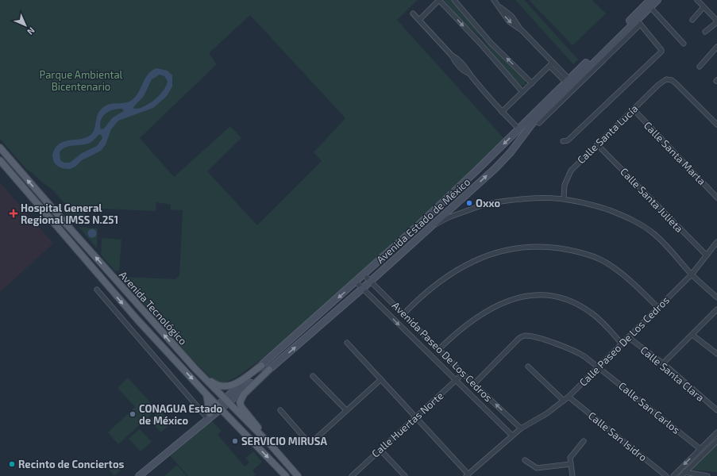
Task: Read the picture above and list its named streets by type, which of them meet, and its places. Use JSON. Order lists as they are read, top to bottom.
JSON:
{
  "streets": {
    "main road": ["Avenida Estado de México", "Avenida Tecnológico"],
    "street": [
      "Calle Santa Lucía",
      "Calle Santa Marta",
      "Calle Santa Julieta",
      "Calle Paseo De Los Cedros",
      "Avenida Paseo De Los Cedros",
      "Calle Santa Clara",
      "Calle San Carlos",
      "Calle Huertas Norte",
      "Calle San Isidro"
    ]
  },
  "crossings": [
    ["Calle Santa Lucía", "Calle Santa Marta"],
    ["Calle Santa Lucía", "Calle Santa Julieta"],
    ["Calle Santa Julieta", "Calle Paseo De Los Cedros"],
    ["Avenida Estado de México", "Avenida Tecnológico"],
    ["Avenida Estado de México", "Avenida Paseo De Los Cedros"],
    ["Calle Paseo De Los Cedros", "Avenida Paseo De Los Cedros"],
    ["Calle Paseo De Los Cedros", "Calle Santa Clara"],
    ["Calle Paseo De Los Cedros", "Calle San Carlos"],
    ["Calle Paseo De Los Cedros", "Calle San Isidro"],
    ["Avenida Paseo De Los Cedros", "Calle San Carlos"],
    ["Avenida Paseo De Los Cedros", "Calle Huertas Norte"]
  ],
  "parks": ["Parque Ambiental Bicentenario"],
  "places": {
    "other": [
      "Oxxo",
      "CONAGUA Estado de México",
      "SERVICIO MIRUSA",
      "Recinto de Conciertos"
    ],
    "health": ["Hospital General Regional IMSS N.251"]
  },
  "north": "bottom right"
}
